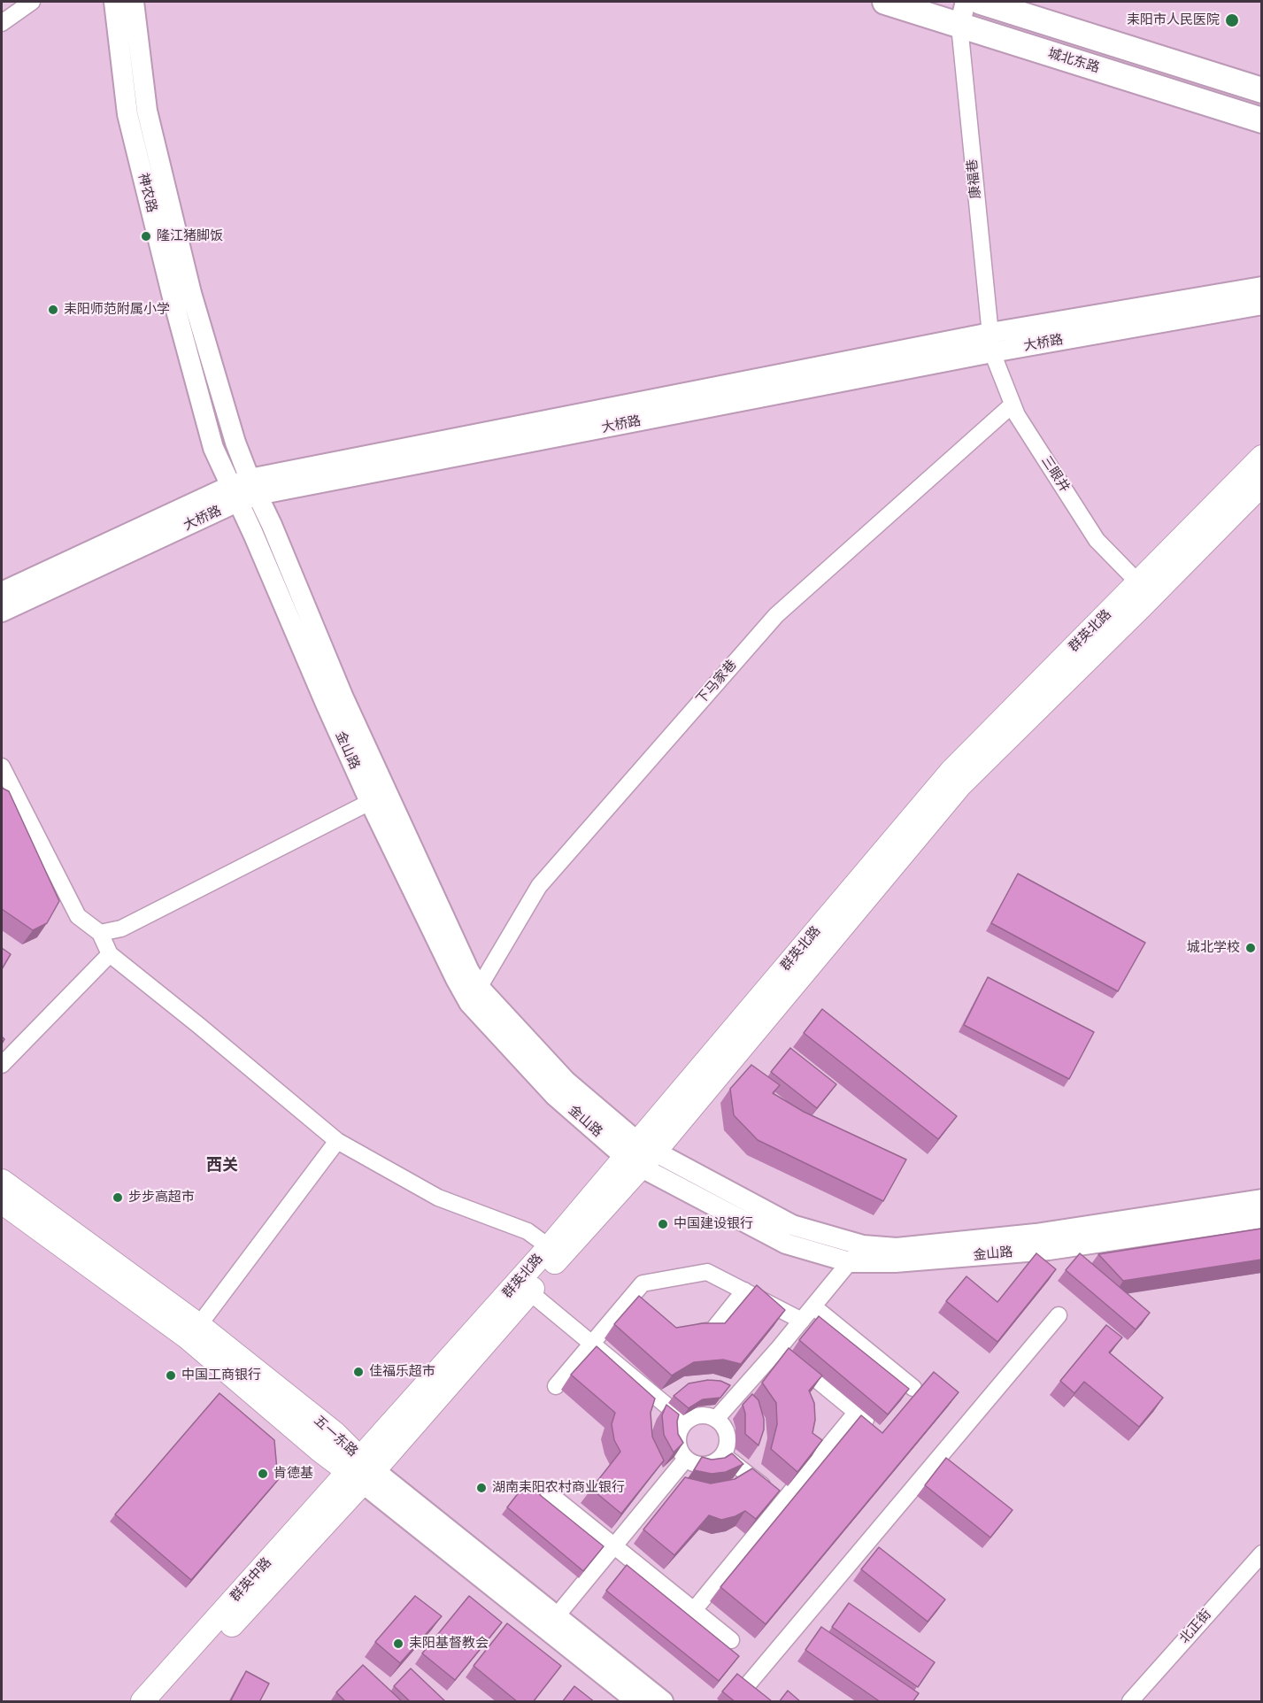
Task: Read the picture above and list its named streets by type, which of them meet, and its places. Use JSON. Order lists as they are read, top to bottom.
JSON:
{
  "streets": {
    "main road": [
      "城北东路",
      "群英北路",
      "五一东路",
      "群英中路"
    ],
    "street": [
      "康福巷",
      "神农路",
      "大桥路",
      "三眼井",
      "下马家巷",
      "金山路",
      "北正街"
    ]
  },
  "crossings": [
    ["城北东路", "康福巷"],
    ["康福巷", "大桥路"],
    ["康福巷", "三眼井"],
    ["神农路", "大桥路"],
    ["神农路", "金山路"],
    ["大桥路", "三眼井"],
    ["大桥路", "金山路"],
    ["三眼井", "群英北路"],
    ["三眼井", "下马家巷"],
    ["群英北路", "金山路"],
    ["群英北路", "五一东路"],
    ["群英北路", "群英中路"],
    ["下马家巷", "金山路"],
    ["五一东路", "群英中路"]
  ],
  "districts": ["西关"],
  "places": [
    "耒阳市人民医院",
    "隆江猪脚饭",
    "耒阳师范附属小学",
    "城北学校",
    "步步高超市",
    "中国建设银行",
    "佳福乐超市",
    "中国工商银行",
    "肯德基",
    "湖南耒阳农村商业银行",
    "耒阳基督教会"
  ]
}
